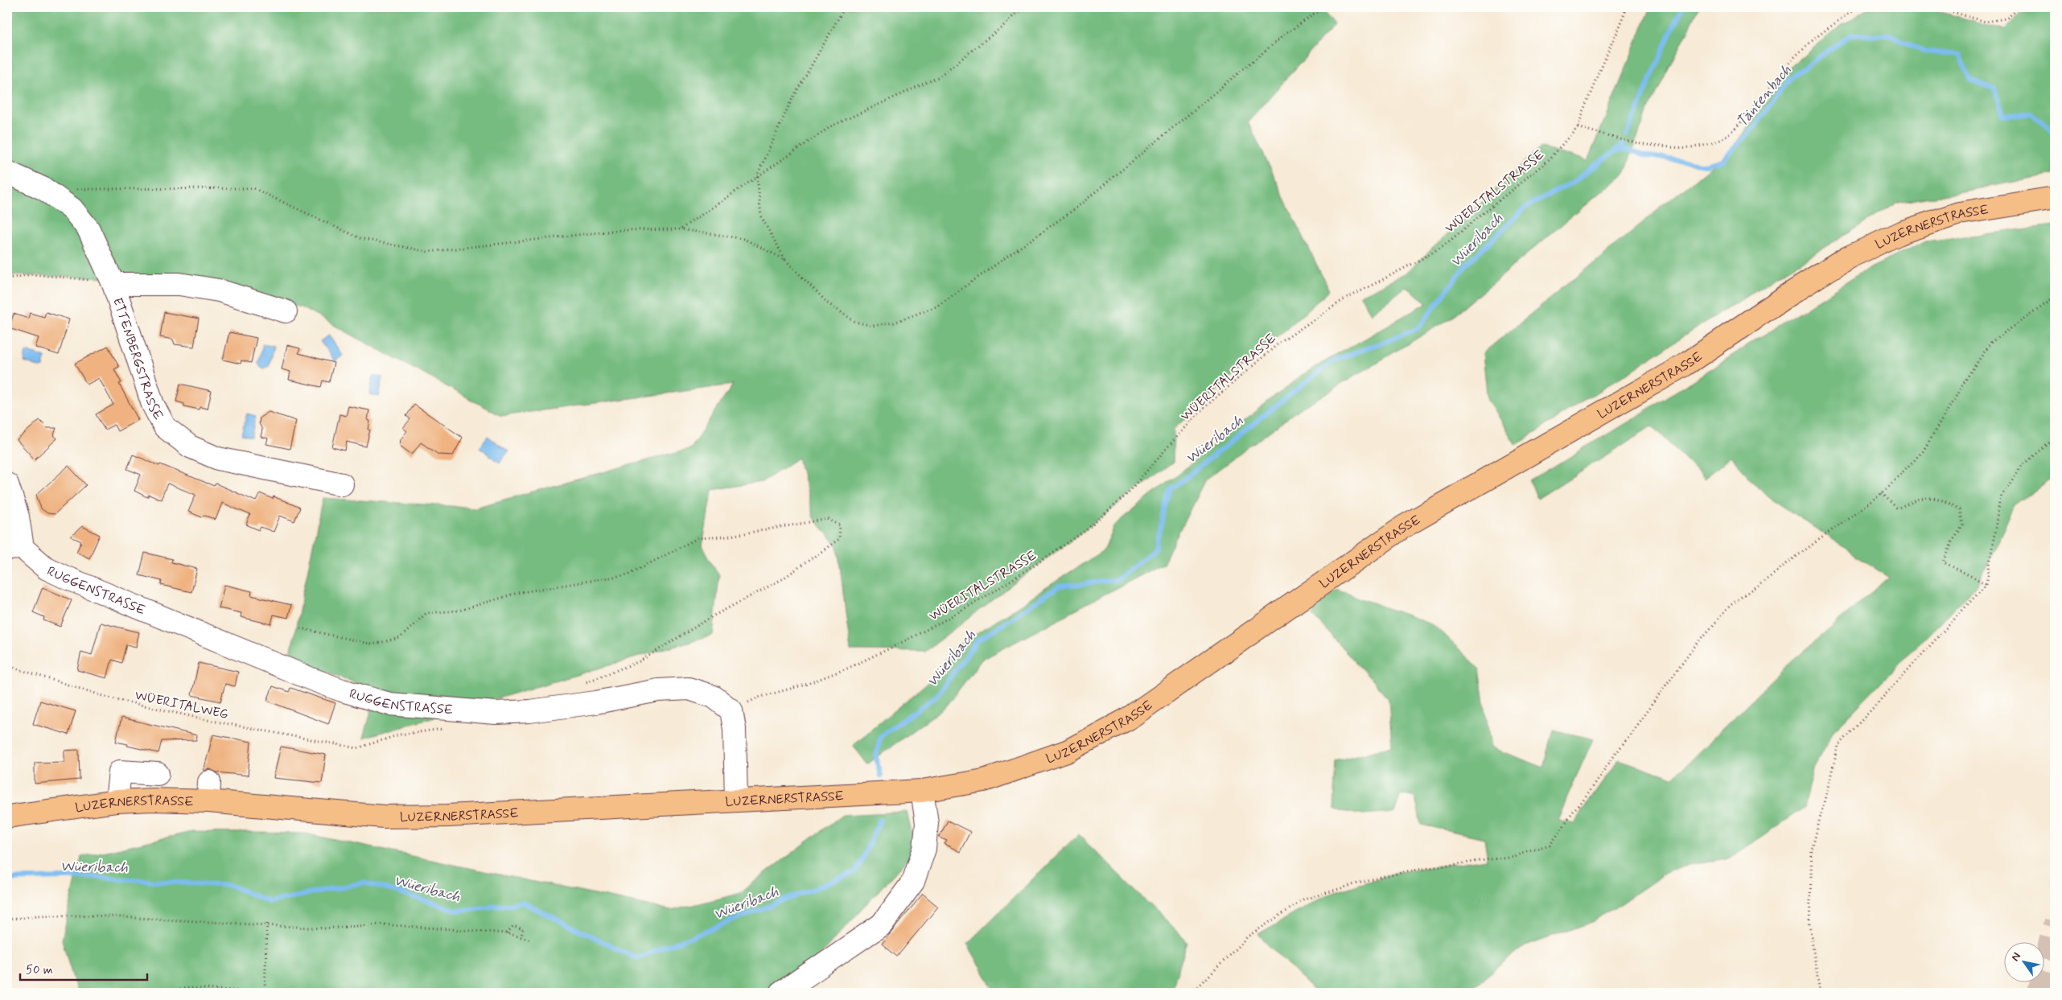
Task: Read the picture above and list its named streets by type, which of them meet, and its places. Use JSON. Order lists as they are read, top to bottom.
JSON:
{
  "streets": {
    "main road": ["LUZERNERSTRASSE"],
    "street": ["ETTENBERGSTRASSE", "RUGGENSTRASSE"],
    "path": ["WÜERITALSTRASSE", "WÜERITALWEG"]
  },
  "crossings": [
    ["WÜERITALSTRASSE", "RUGGENSTRASSE"]
  ],
  "water": ["Täntenbach", "Wüeribach"],
  "scale_bar": "50 m",
  "north": "top left"
}
